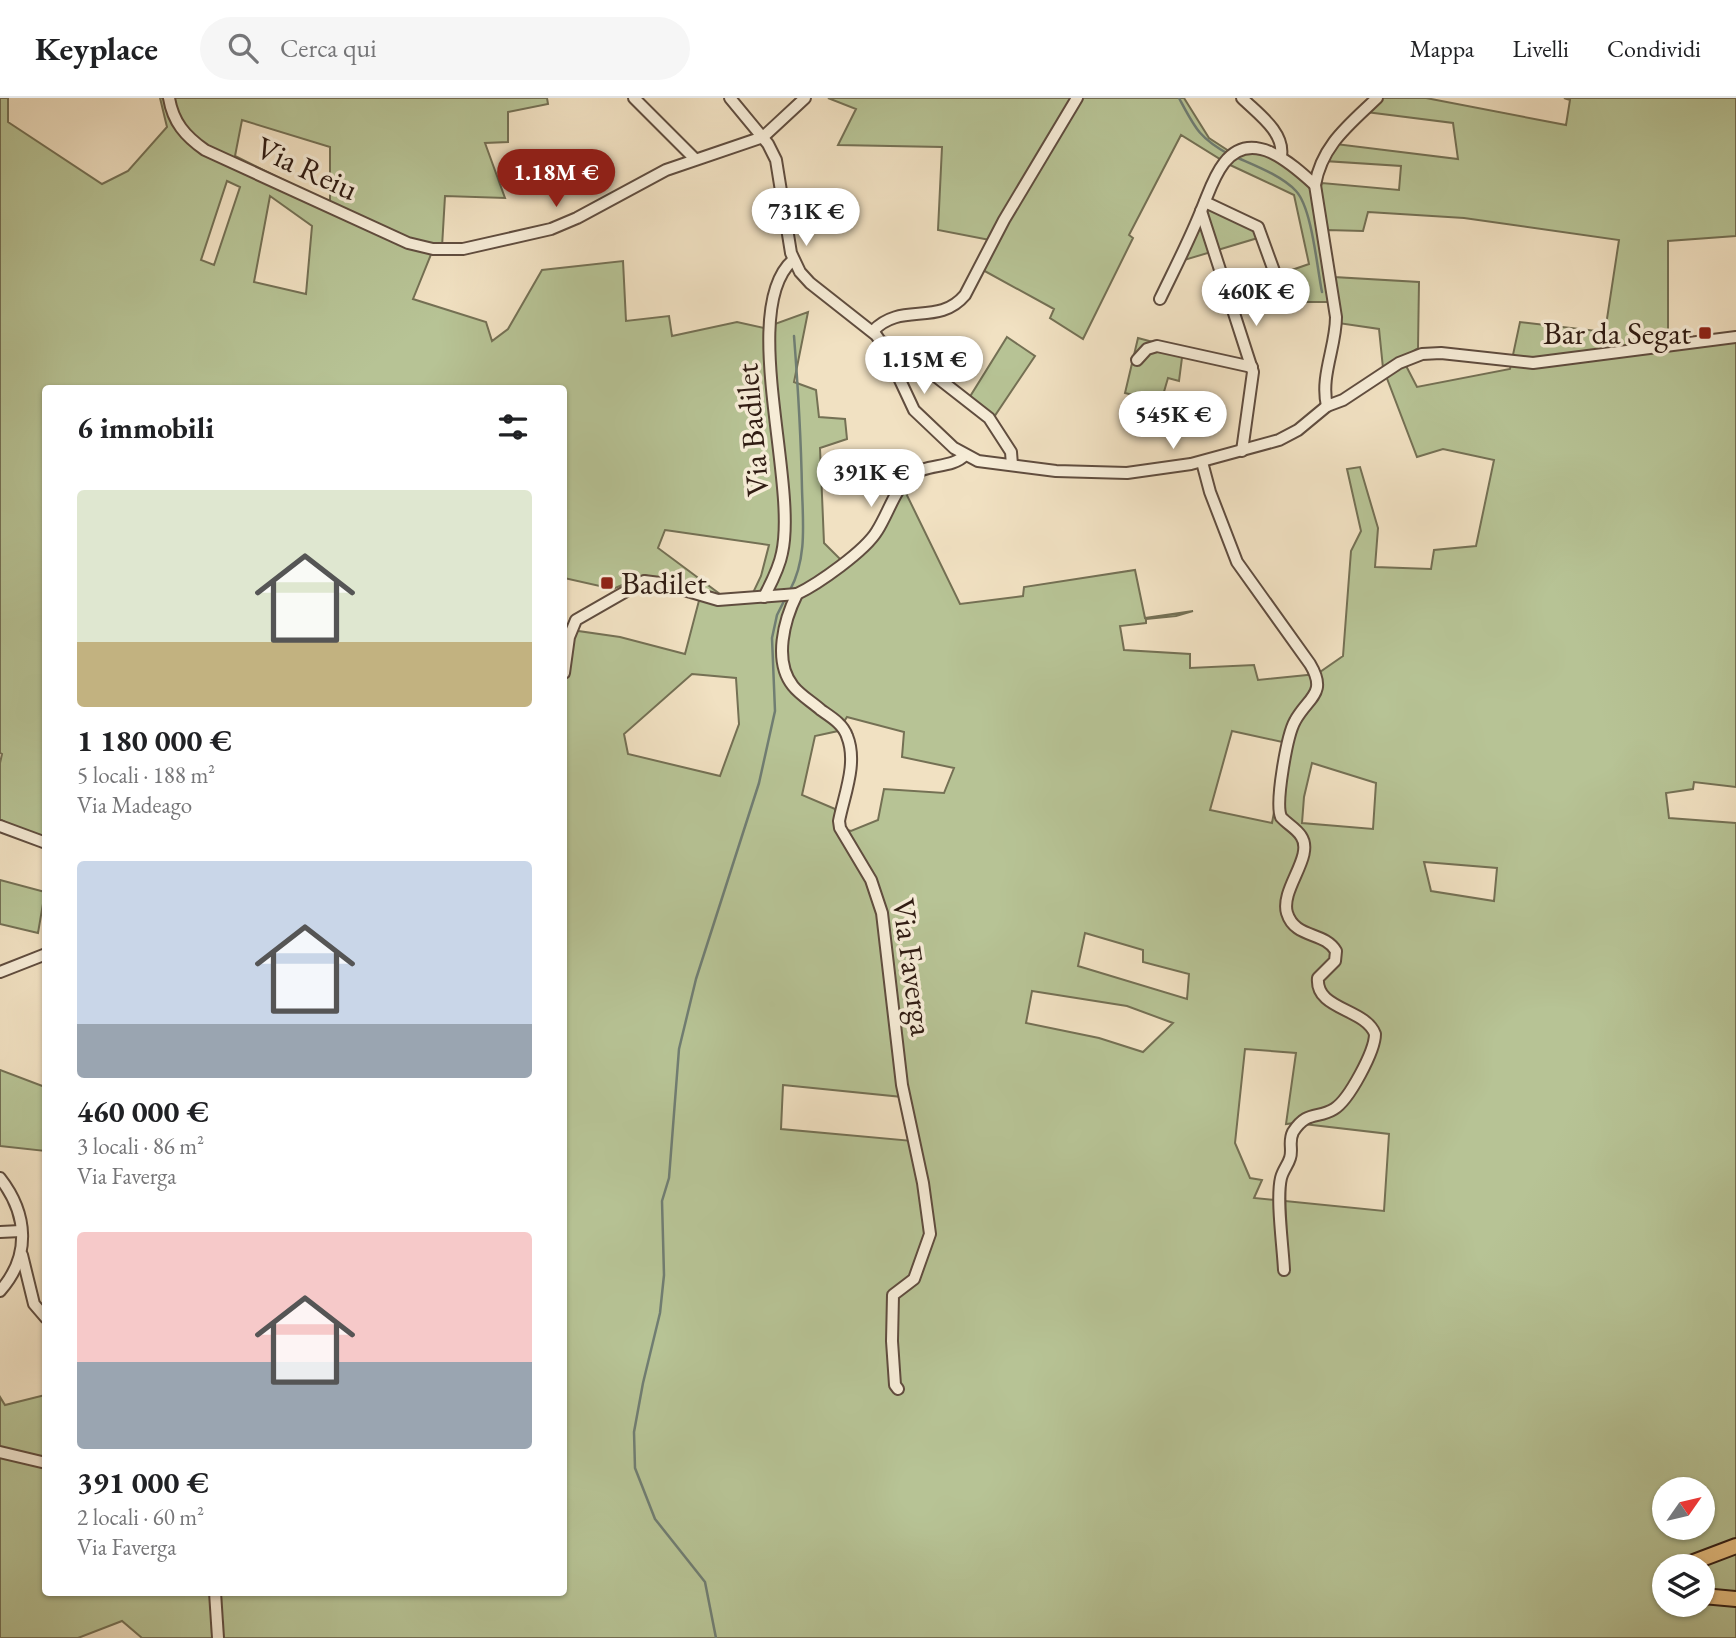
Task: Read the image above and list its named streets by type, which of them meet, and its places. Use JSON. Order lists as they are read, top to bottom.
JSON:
{
  "streets": {
    "street": ["Via Reiu", "Via Badilet", "Via Faverga"]
  },
  "places": {
    "transit": ["Bar da Segat", "Badilet"]
  },
  "north": "top right",
  "page": {
    "header": "Keyplace",
    "search": "Cerca qui",
    "nav": ["Mappa", "Livelli", "Condividi"],
    "price": [
      "1.18M €",
      "731K €",
      "460K €",
      "1.15M €",
      "545K €",
      "391K €"
    ],
    "heading": "6 immobili",
    "list": [
      {
        "name": "1 180 000 €",
        "note": "5 locali · 188 m² · Via Madeago"
      },
      {
        "name": "460 000 €",
        "note": "3 locali · 86 m² · Via Faverga"
      },
      {
        "name": "391 000 €",
        "note": "2 locali · 60 m² · Via Faverga"
      }
    ]
  }
}
